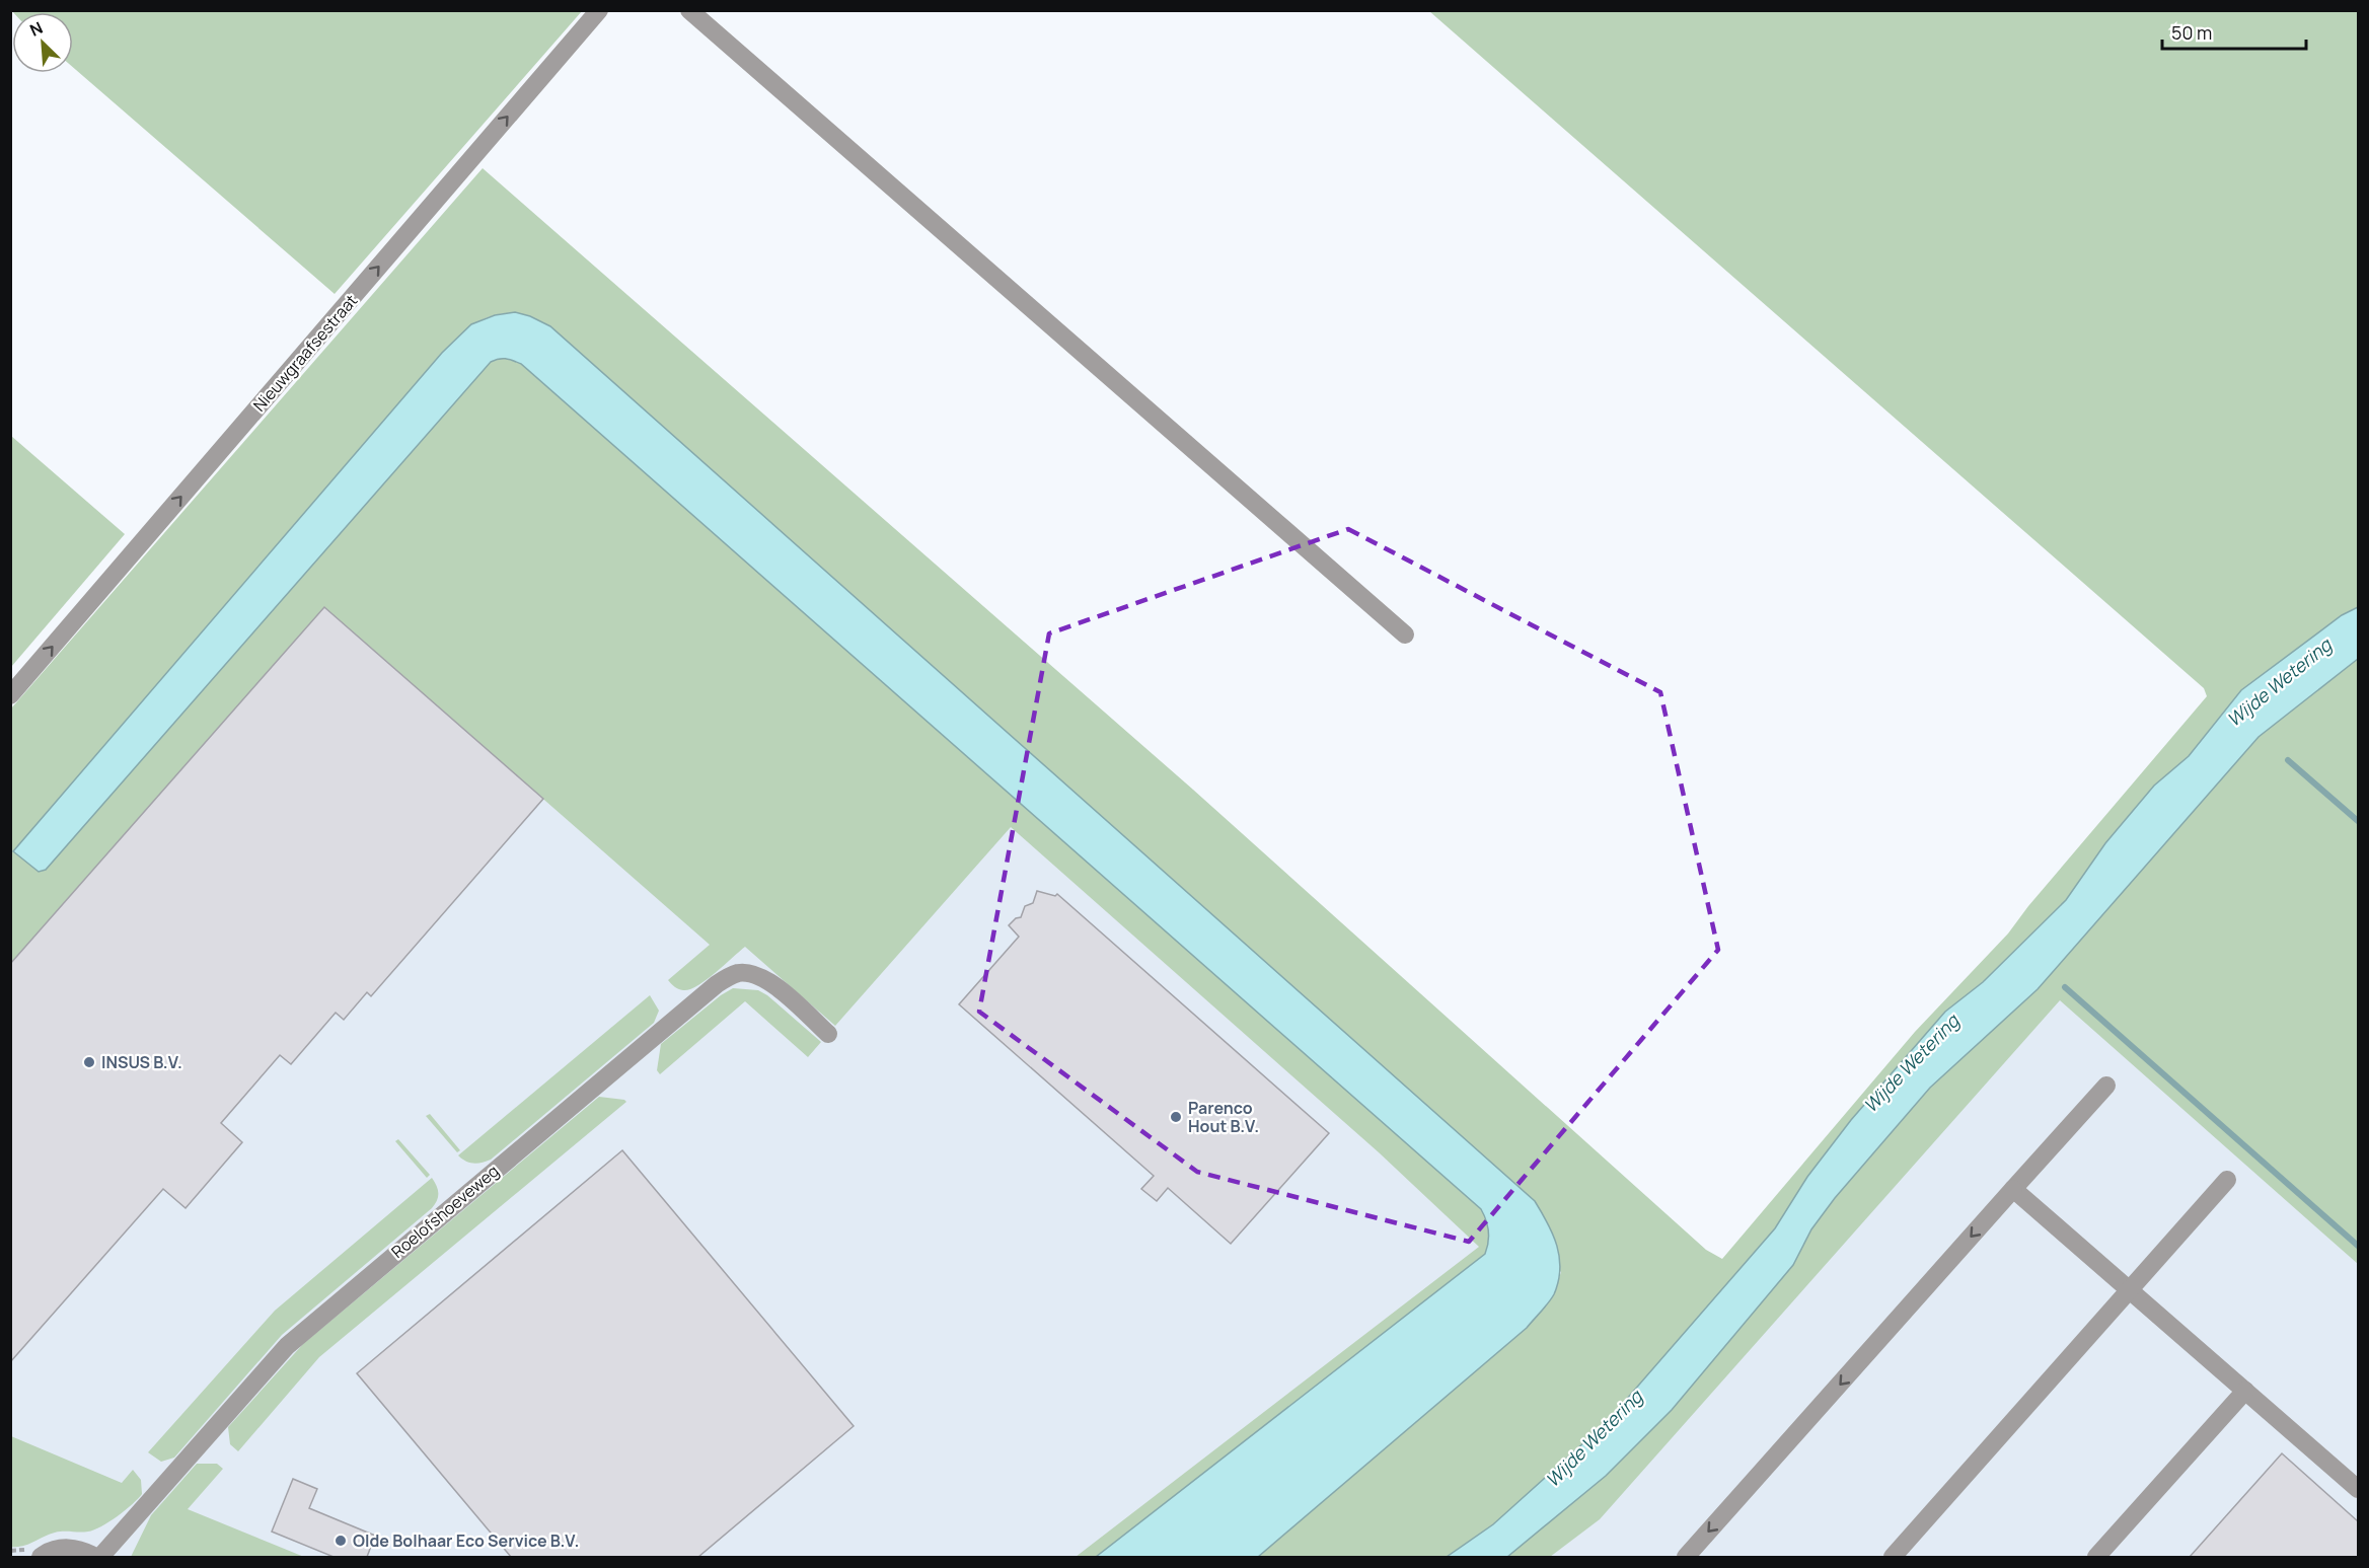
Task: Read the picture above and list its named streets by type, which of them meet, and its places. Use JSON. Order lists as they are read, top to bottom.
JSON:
{
  "streets": {
    "street": ["Nieuwgraafsestraat", "Roelofshoeveweg"]
  },
  "one_way": ["Nieuwgraafsestraat"],
  "water": ["Wijde Wetering"],
  "places": ["INSUS B.V.", "Parenco Hout B.V.", "Olde Bolhaar Eco Service B.V."],
  "scale_bar": "50 m",
  "north": "top left"
}
